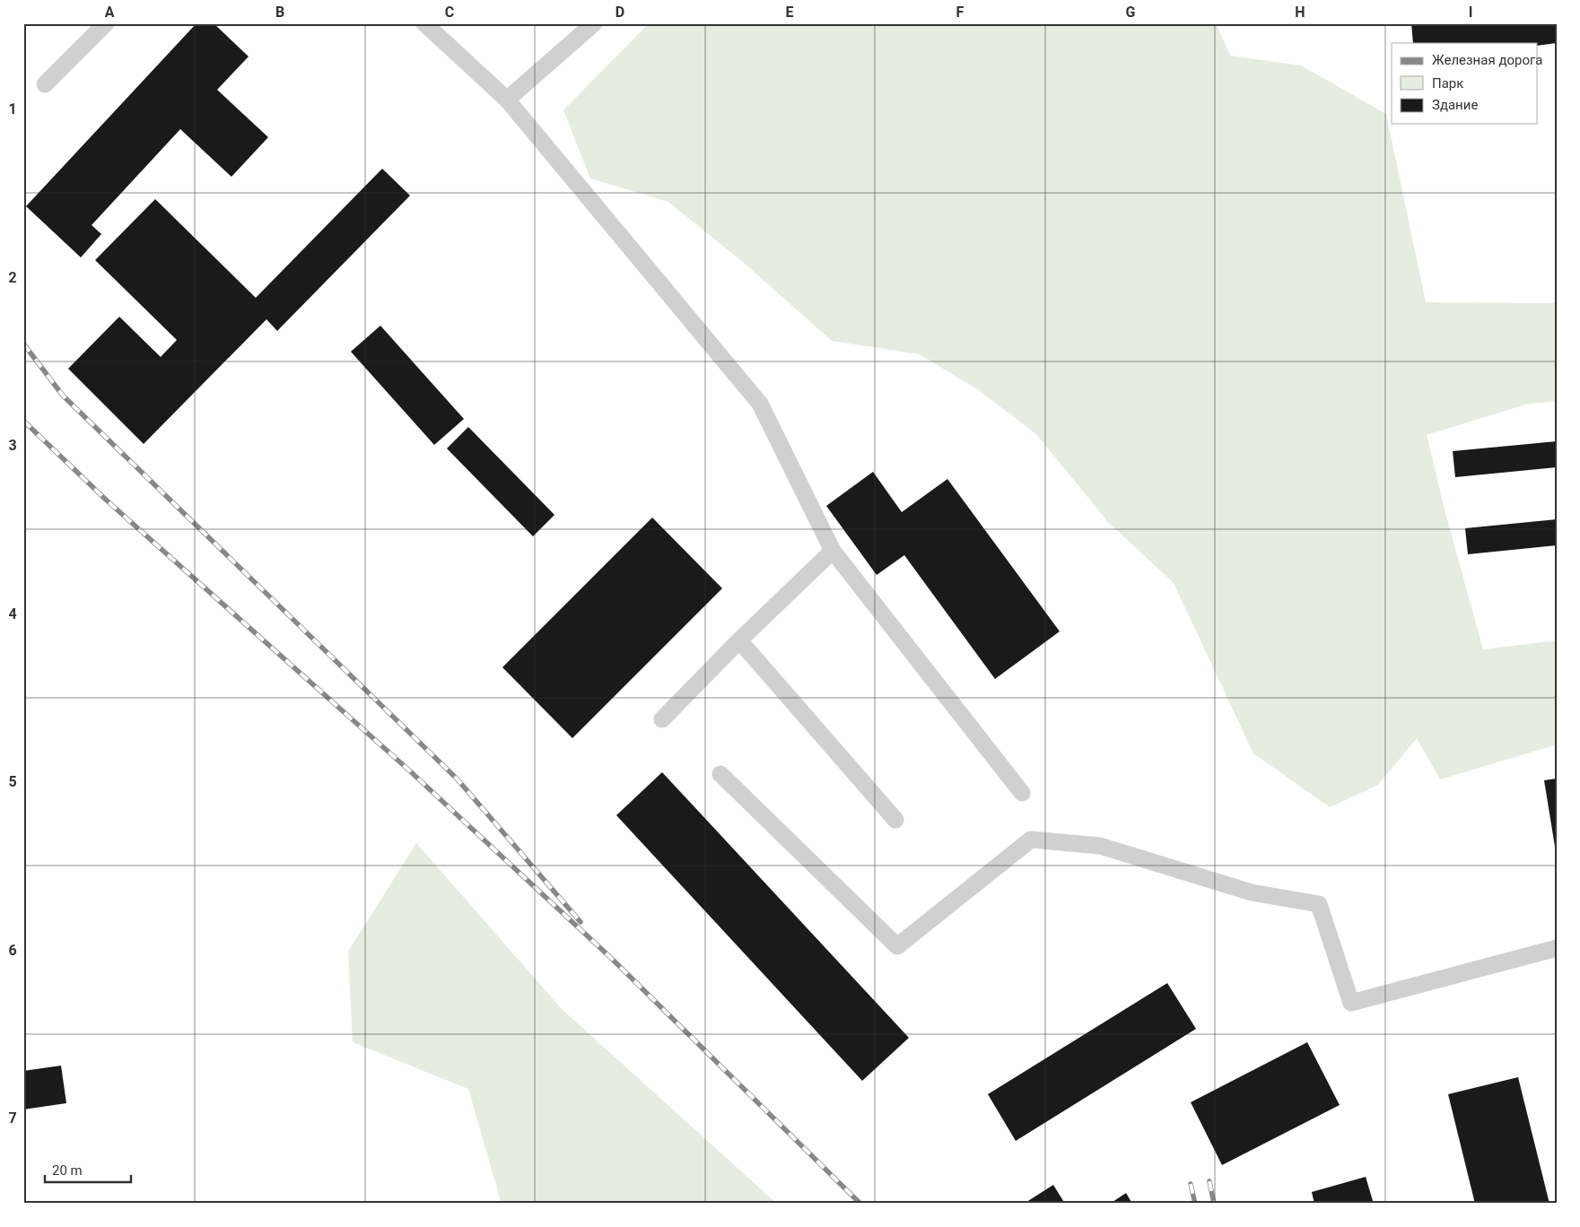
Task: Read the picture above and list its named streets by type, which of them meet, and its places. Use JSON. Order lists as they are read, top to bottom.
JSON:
{
  "legend": ["Железная дорога", "Парк", "Здание"],
  "scale_bar": "20 m",
  "grid": {
    "columns": [
      "A",
      "B",
      "C",
      "D",
      "E",
      "F",
      "G",
      "H",
      "I"
    ],
    "rows": [
      "1",
      "2",
      "3",
      "4",
      "5",
      "6",
      "7"
    ]
  }
}
